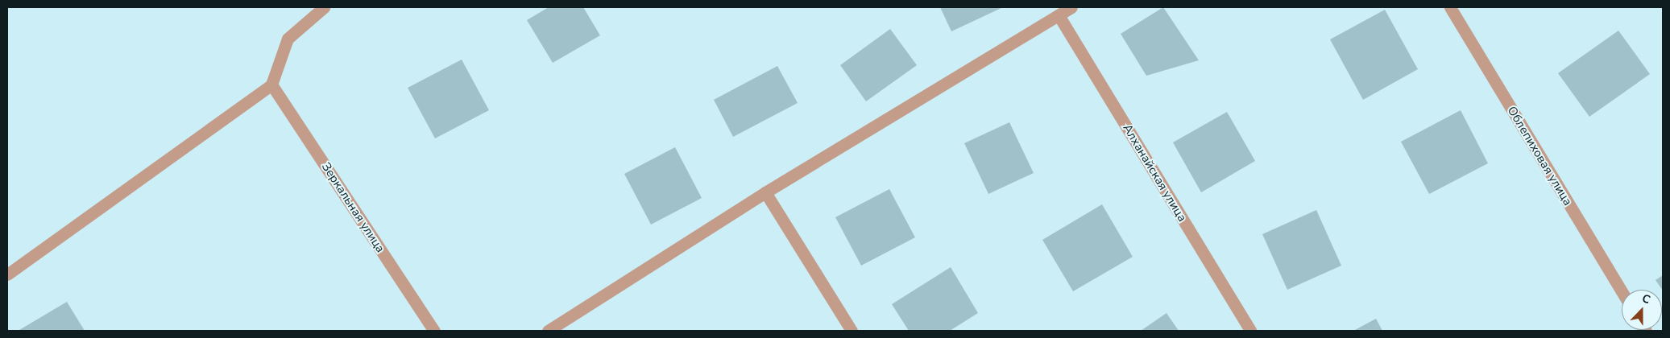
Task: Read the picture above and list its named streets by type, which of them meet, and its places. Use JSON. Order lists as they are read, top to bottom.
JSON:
{
  "streets": {
    "street": ["Облепиховая улица", "Алханайская улица", "Зеркальная улица"]
  },
  "north": "top"
}
